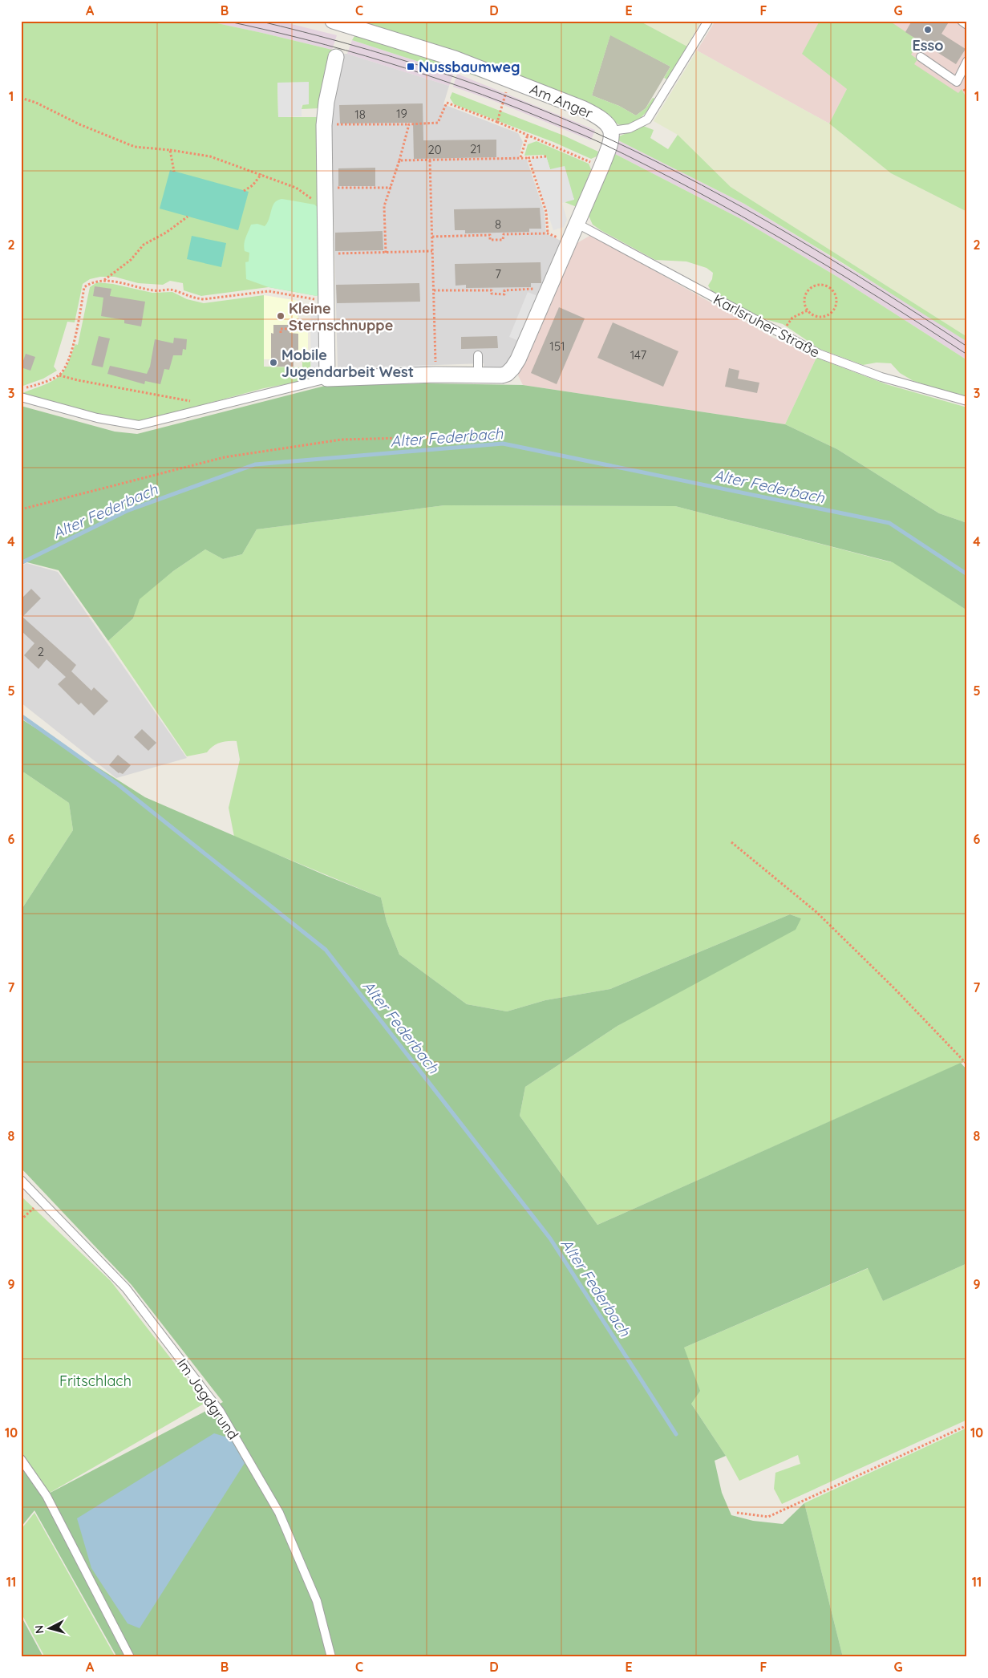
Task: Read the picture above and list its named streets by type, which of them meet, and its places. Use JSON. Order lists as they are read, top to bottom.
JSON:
{
  "streets": {
    "street": ["Am Anger"],
    "lane": ["Karlsruher Straße", "Im Jagdgrund"]
  },
  "water": ["Alter Federbach"],
  "parks": ["Fritschlach"],
  "places": {
    "other": ["Esso", "Kleine Sternschnuppe", "Mobile Jugendarbeit West"],
    "transit": ["Nussbaumweg"]
  },
  "house_numbers": [
    "19",
    "18",
    "21",
    "20",
    "8",
    "7",
    "151",
    "147",
    "2"
  ],
  "north": "left",
  "grid": {
    "columns": [
      "A",
      "B",
      "C",
      "D",
      "E",
      "F",
      "G"
    ],
    "rows": [
      "1",
      "2",
      "3",
      "4",
      "5",
      "6",
      "7",
      "8",
      "9",
      "10",
      "11"
    ]
  }
}
